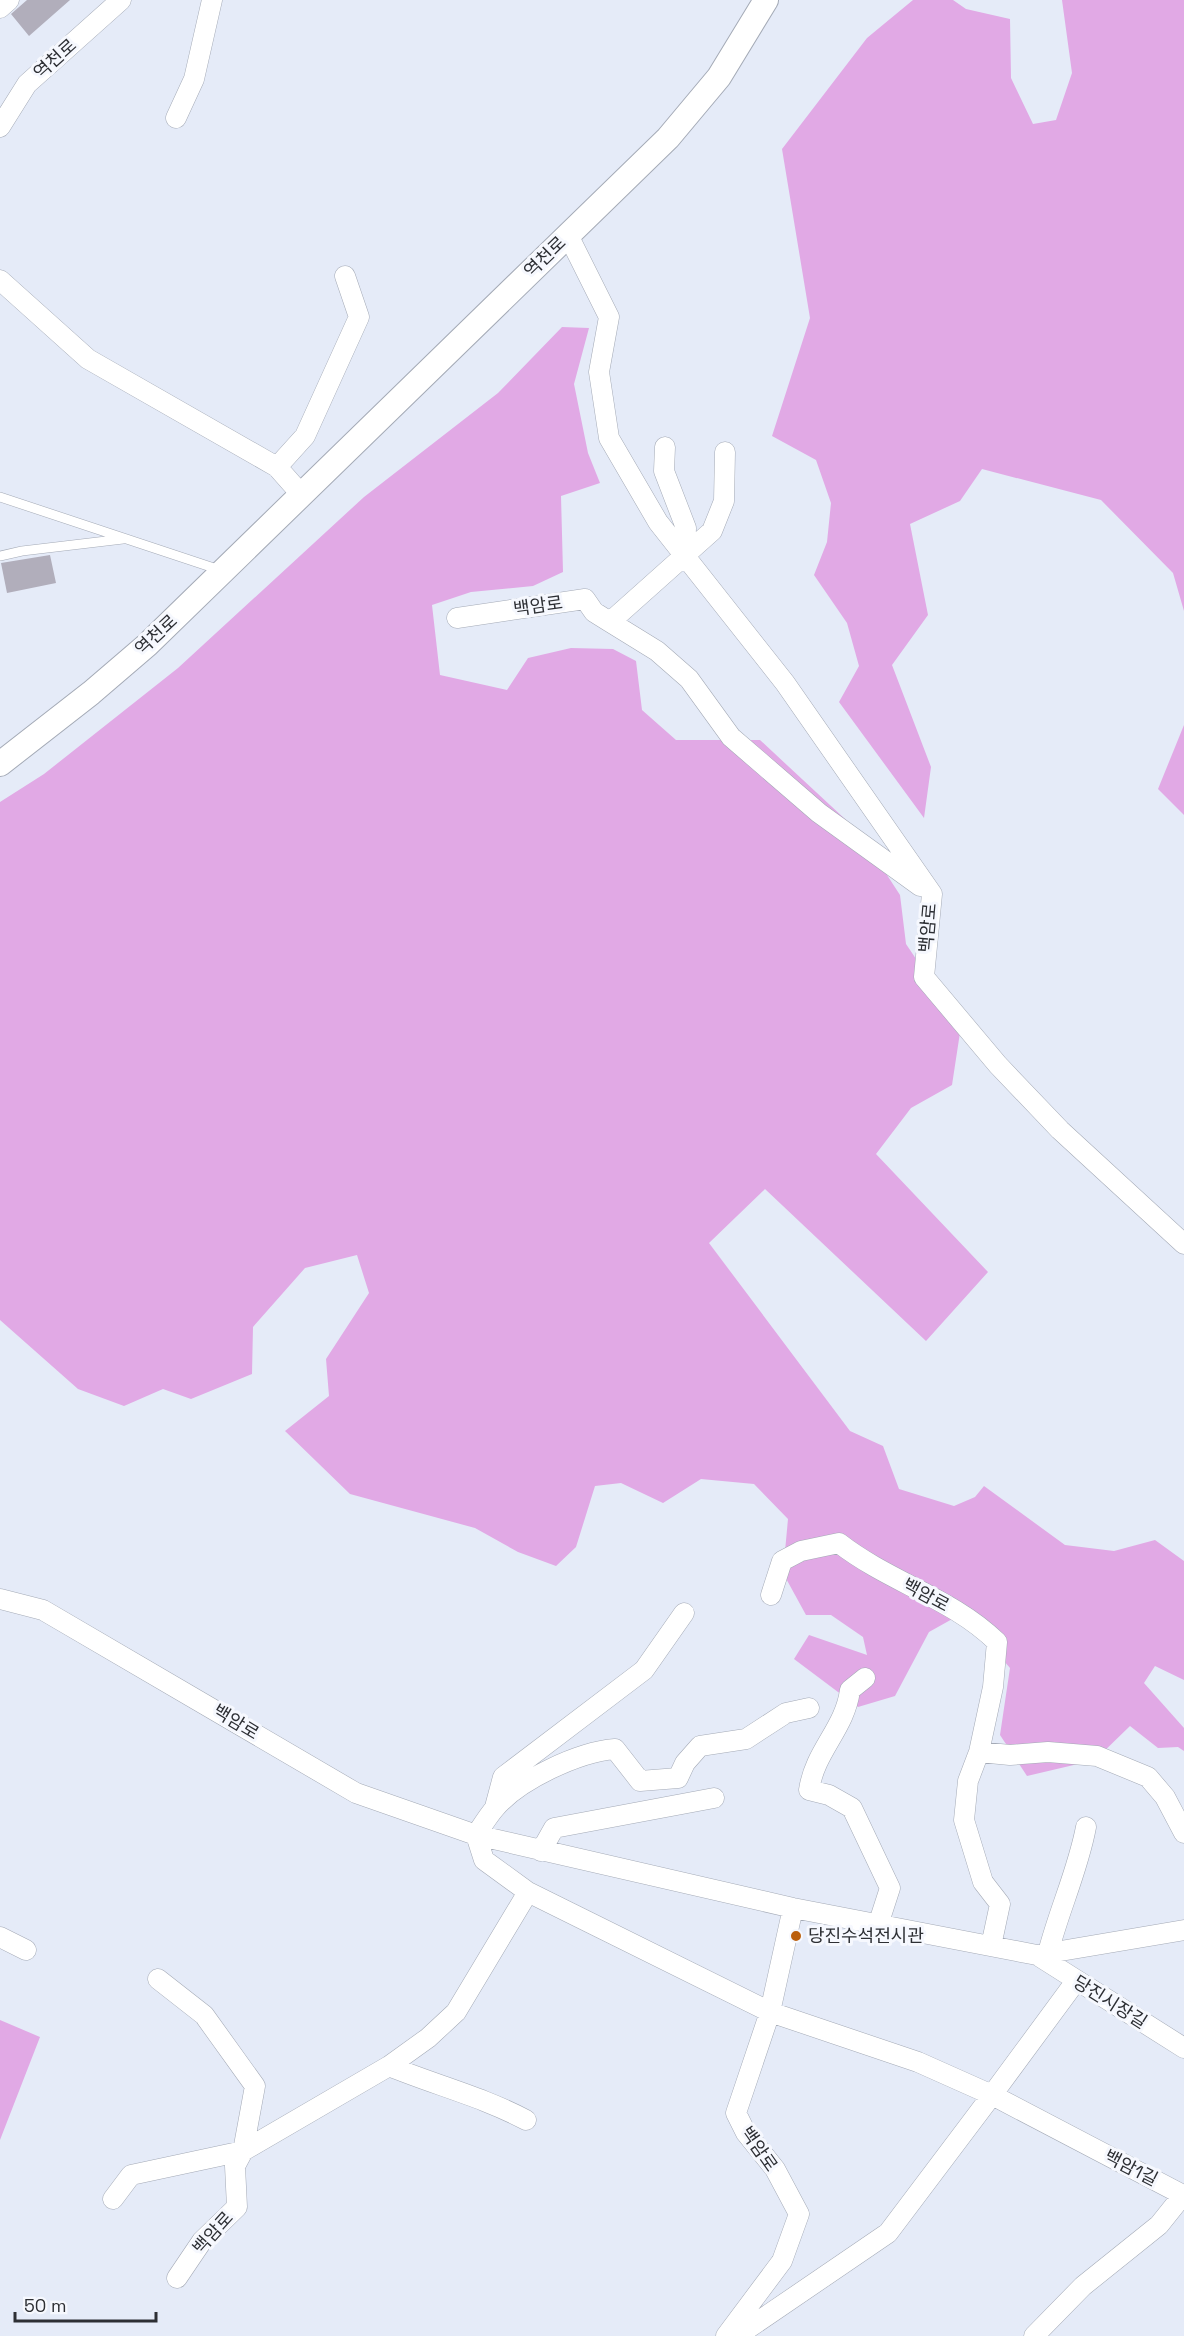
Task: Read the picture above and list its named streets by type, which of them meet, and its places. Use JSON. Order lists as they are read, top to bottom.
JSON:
{
  "streets": {
    "street": [
      "역천로",
      "백암로",
      "당진시장길",
      "백암1길"
    ]
  },
  "crossings": [
    ["백암로", "당진시장길"],
    ["백암로", "백암1길"]
  ],
  "places": ["당진수석전시관"],
  "scale_bar": "50 m"
}
